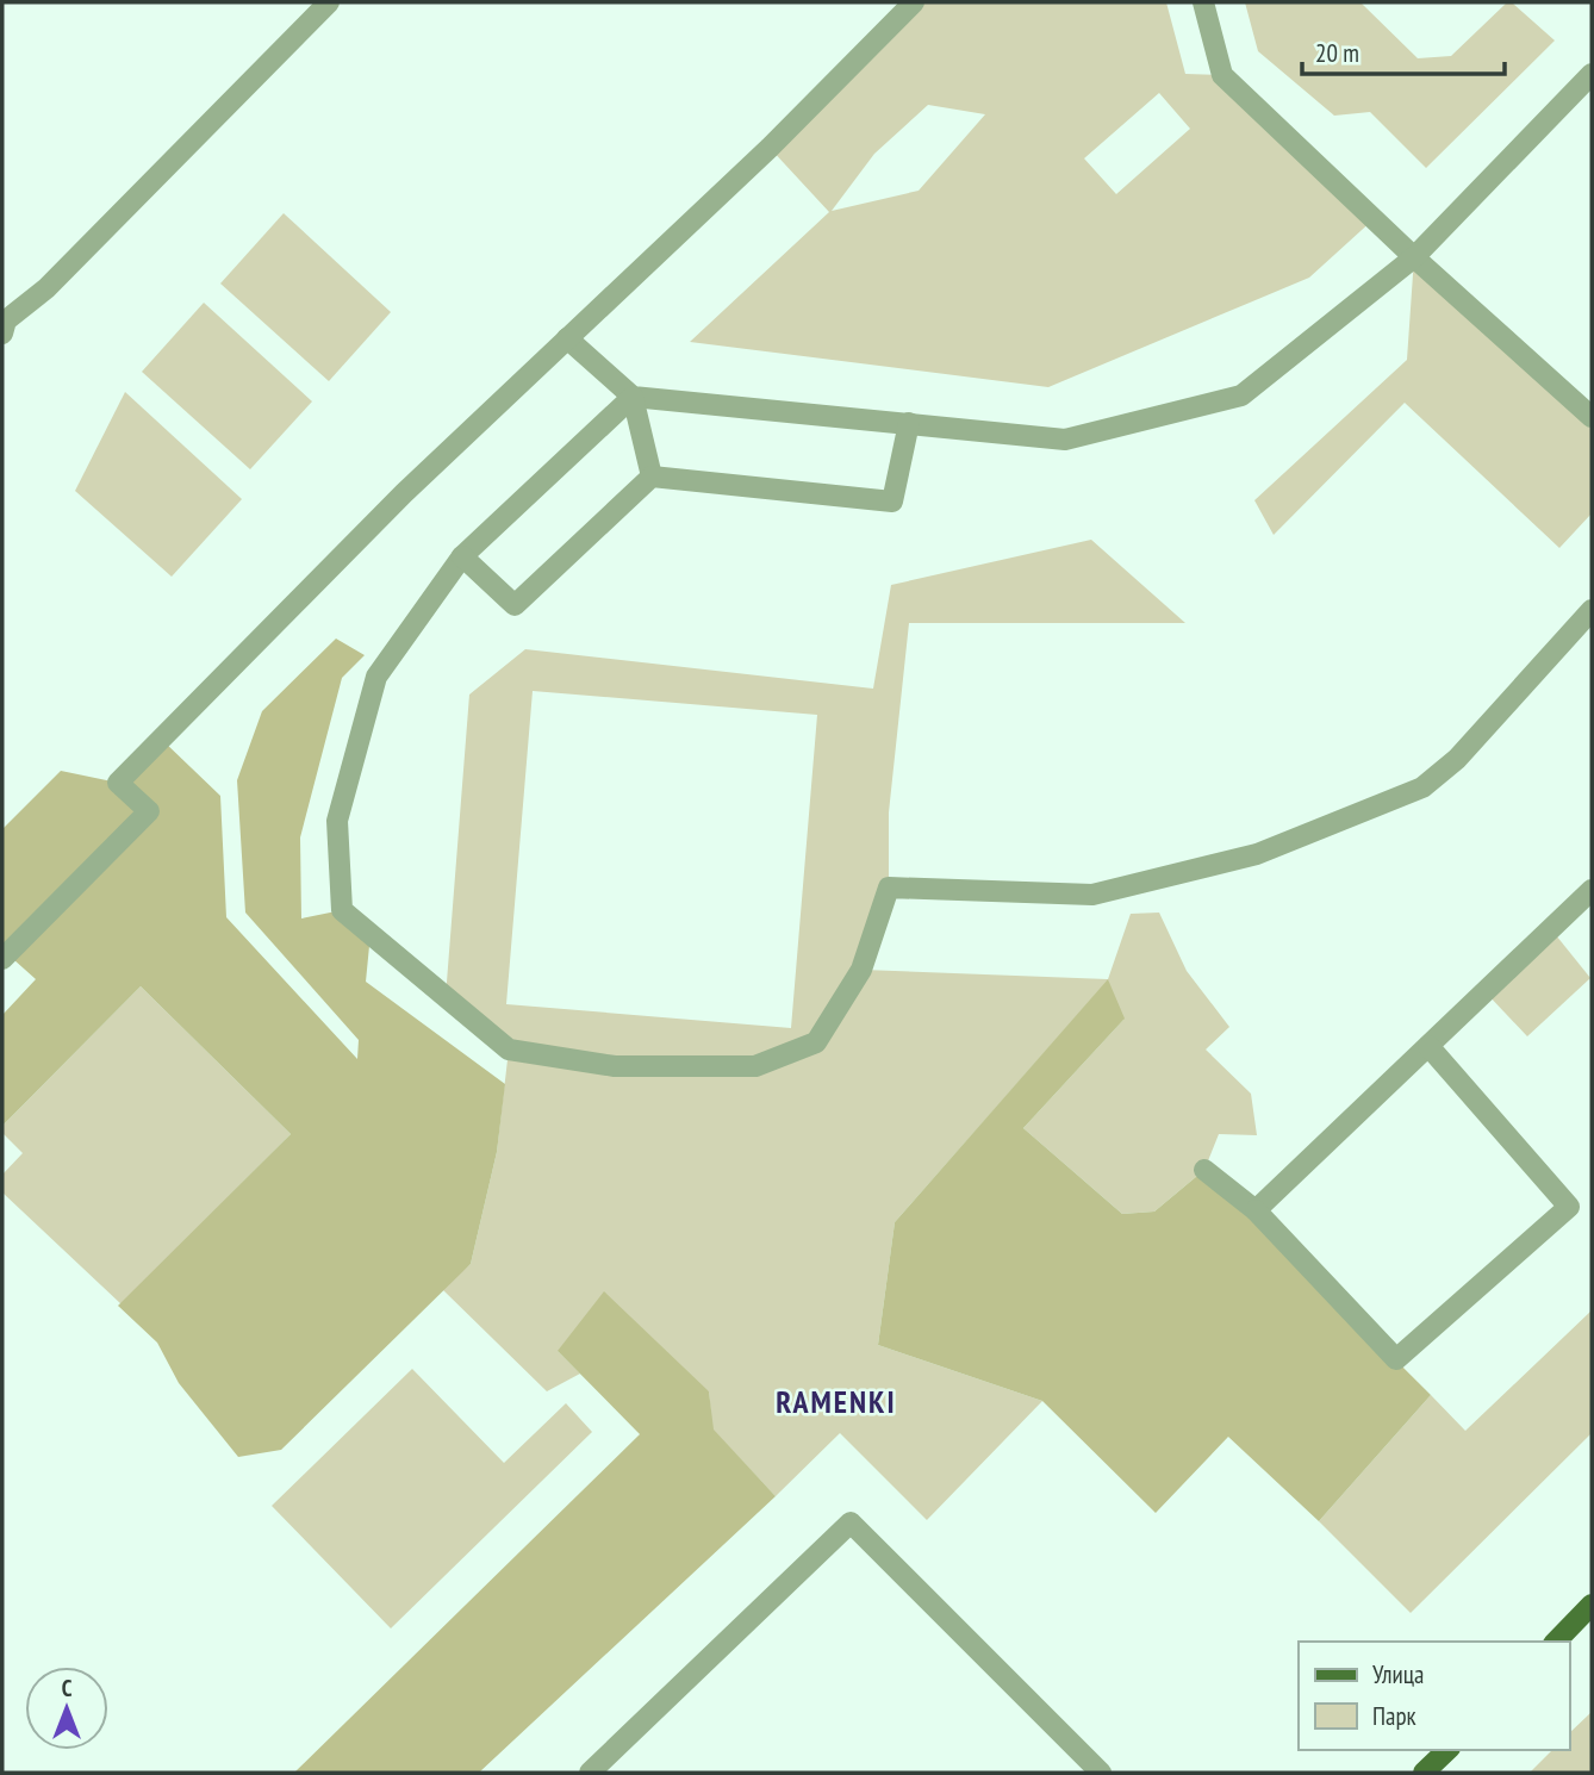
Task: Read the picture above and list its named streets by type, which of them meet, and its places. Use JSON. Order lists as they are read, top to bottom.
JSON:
{
  "districts": ["RAMENKI"],
  "legend": ["Улица", "Парк"],
  "scale_bar": "20 m",
  "north": "top"
}
